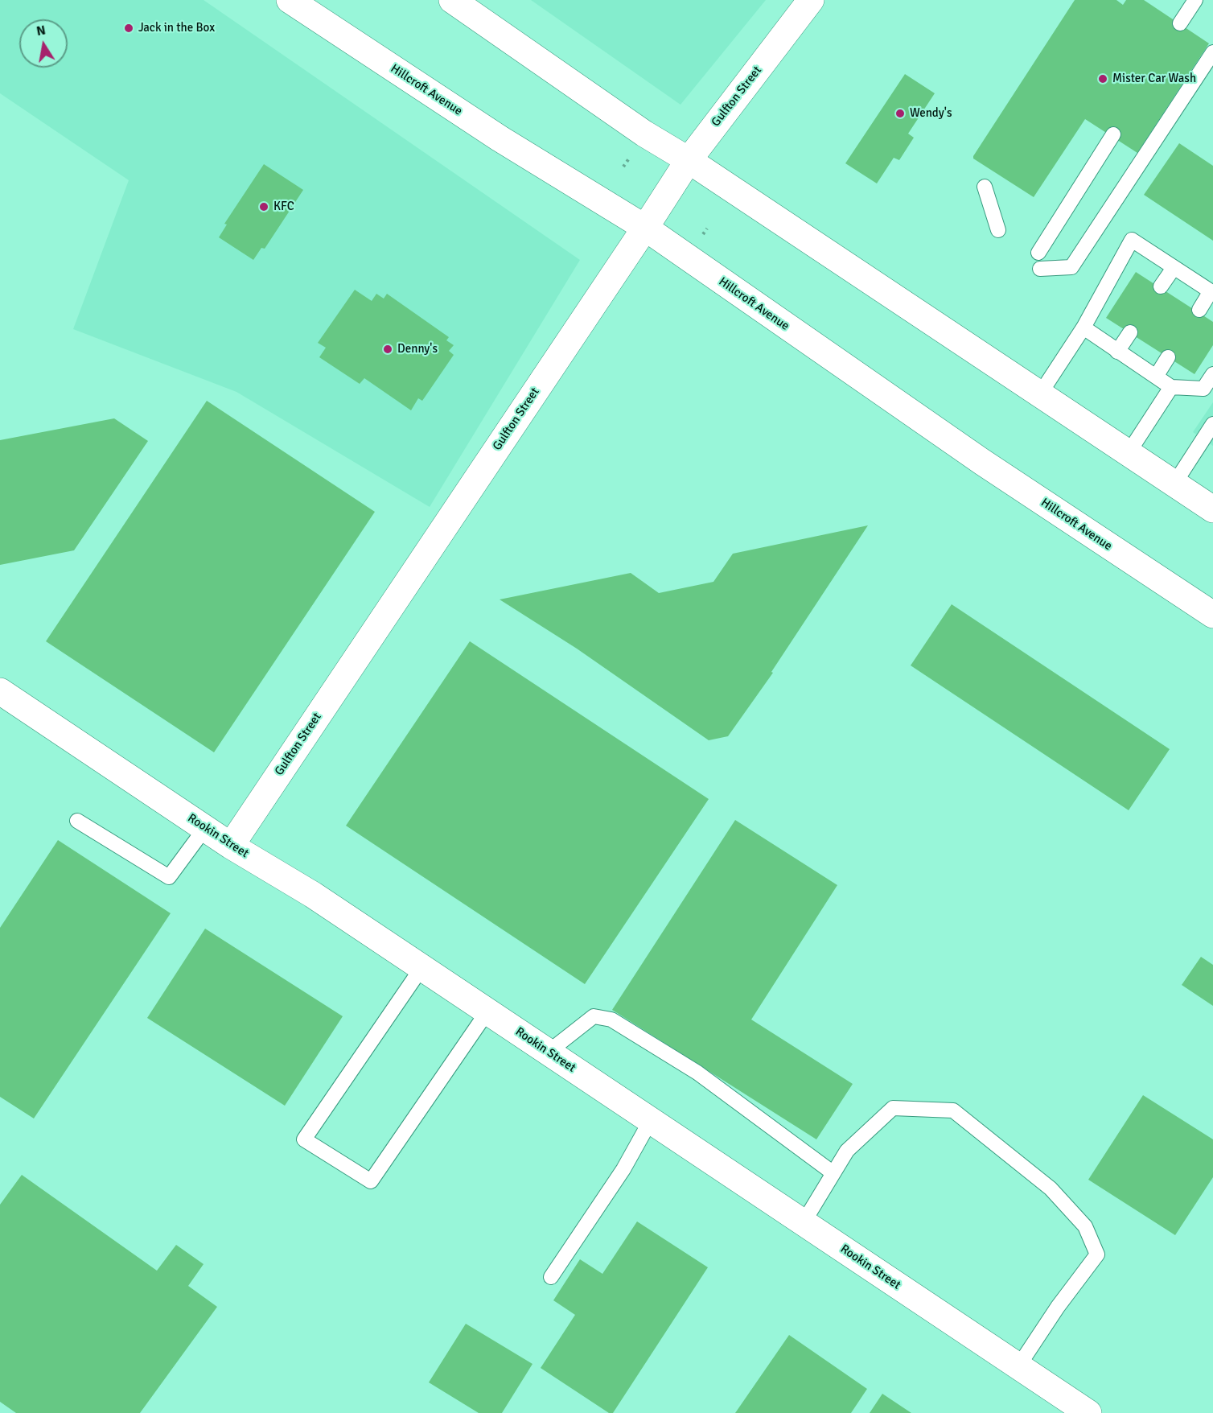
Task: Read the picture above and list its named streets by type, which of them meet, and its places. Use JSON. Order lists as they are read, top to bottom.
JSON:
{
  "streets": {
    "main road": ["Hillcroft Avenue", "Gulfton Street", "Rookin Street"]
  },
  "crossings": [
    ["Hillcroft Avenue", "Gulfton Street"],
    ["Gulfton Street", "Rookin Street"]
  ],
  "places": [
    "Jack in the Box",
    "Mister Car Wash",
    "Wendy's",
    "KFC",
    "Denny's"
  ],
  "north": "top"
}
